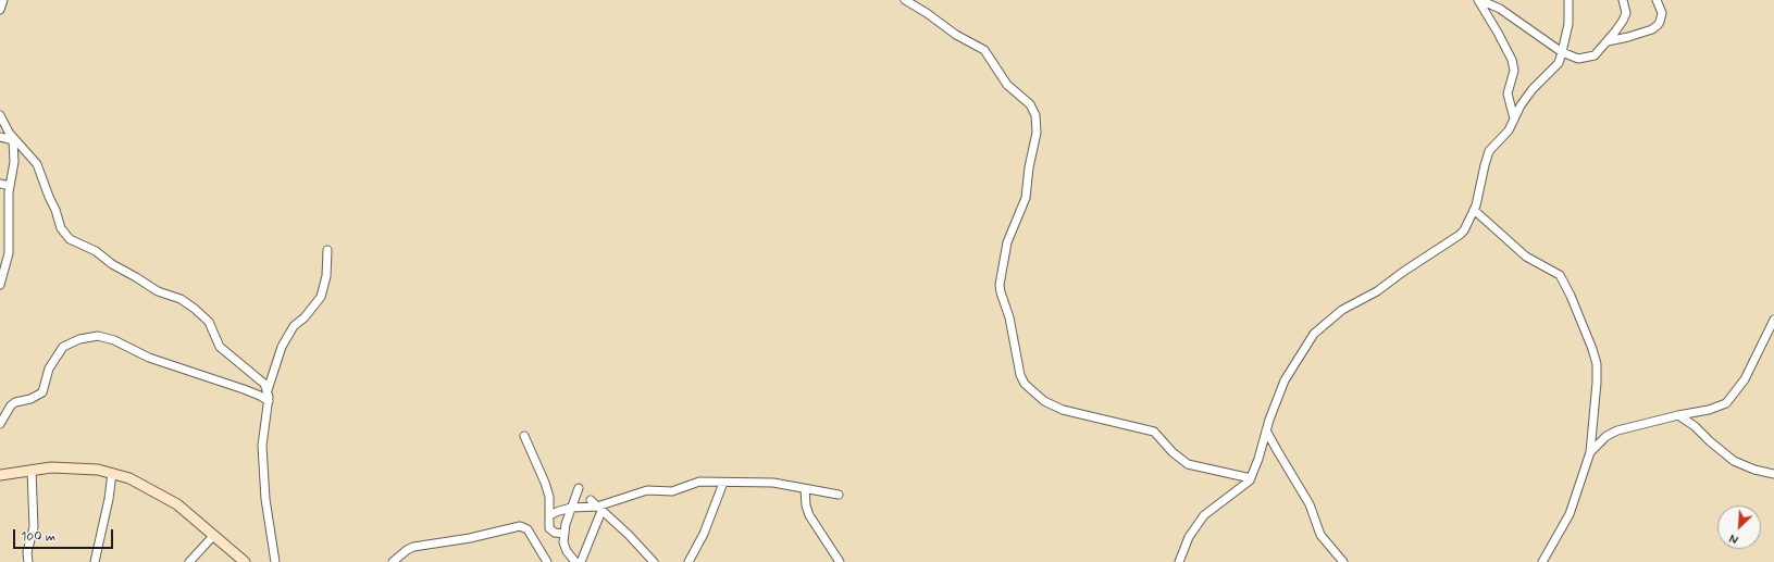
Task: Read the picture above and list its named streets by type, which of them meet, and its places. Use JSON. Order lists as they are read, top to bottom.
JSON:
{
  "scale_bar": "100 m",
  "north": "bottom left"
}
